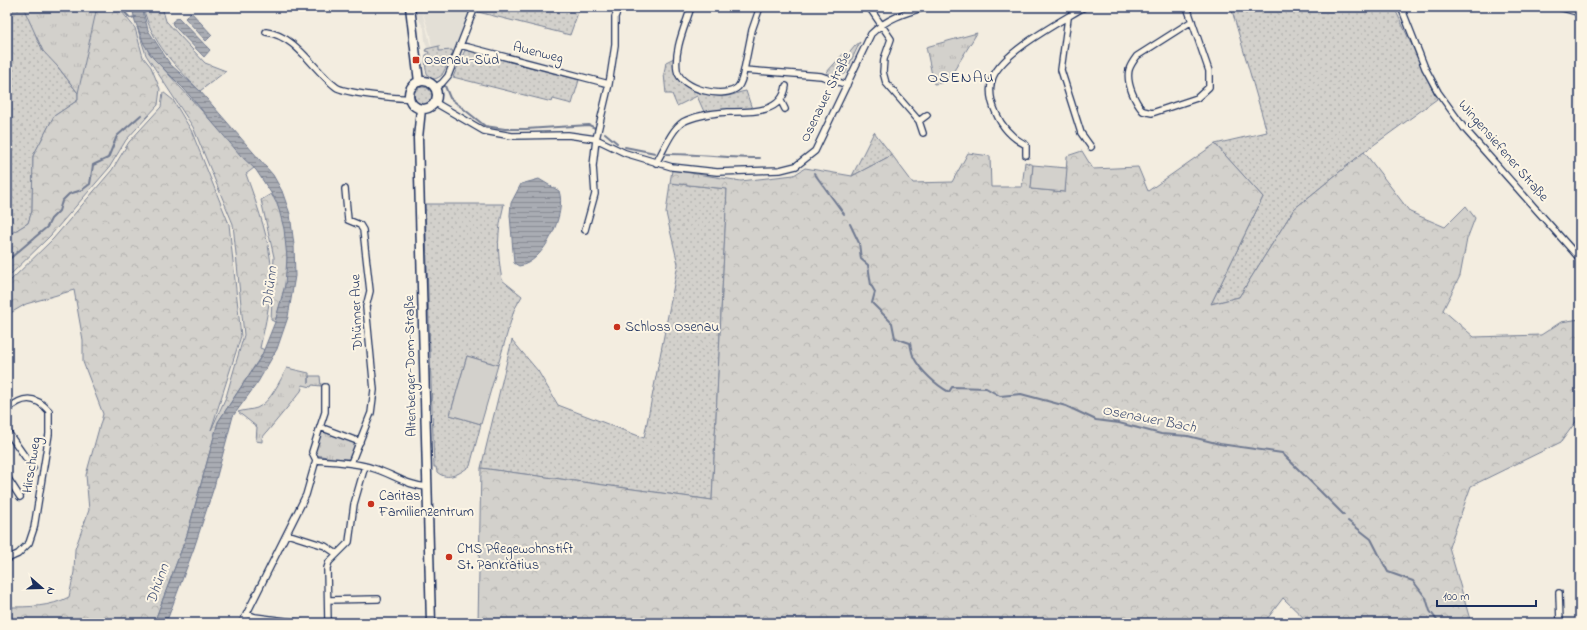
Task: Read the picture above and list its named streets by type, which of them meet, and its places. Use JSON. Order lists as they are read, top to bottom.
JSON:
{
  "streets": {
    "main road": ["Altenberger-Dom-Straße"],
    "street": [
      "Auenweg",
      "Osenauer Straße",
      "Wingensiefener Straße",
      "Dhünner Aue",
      "Hirschweg"
    ]
  },
  "crossings": [
    ["Osenauer Straße", "Altenberger-Dom-Straße"]
  ],
  "districts": ["OSENAU"],
  "water": ["Dhünn", "Osenauer Bach"],
  "places": {
    "transit": ["Osenau-Süd"],
    "other": ["Schloss Osenau", "Caritas Familienzentrum", "CMS Pflegewohnstift St. Pankratius"]
  },
  "scale_bar": "100 m",
  "north": "right"
}
